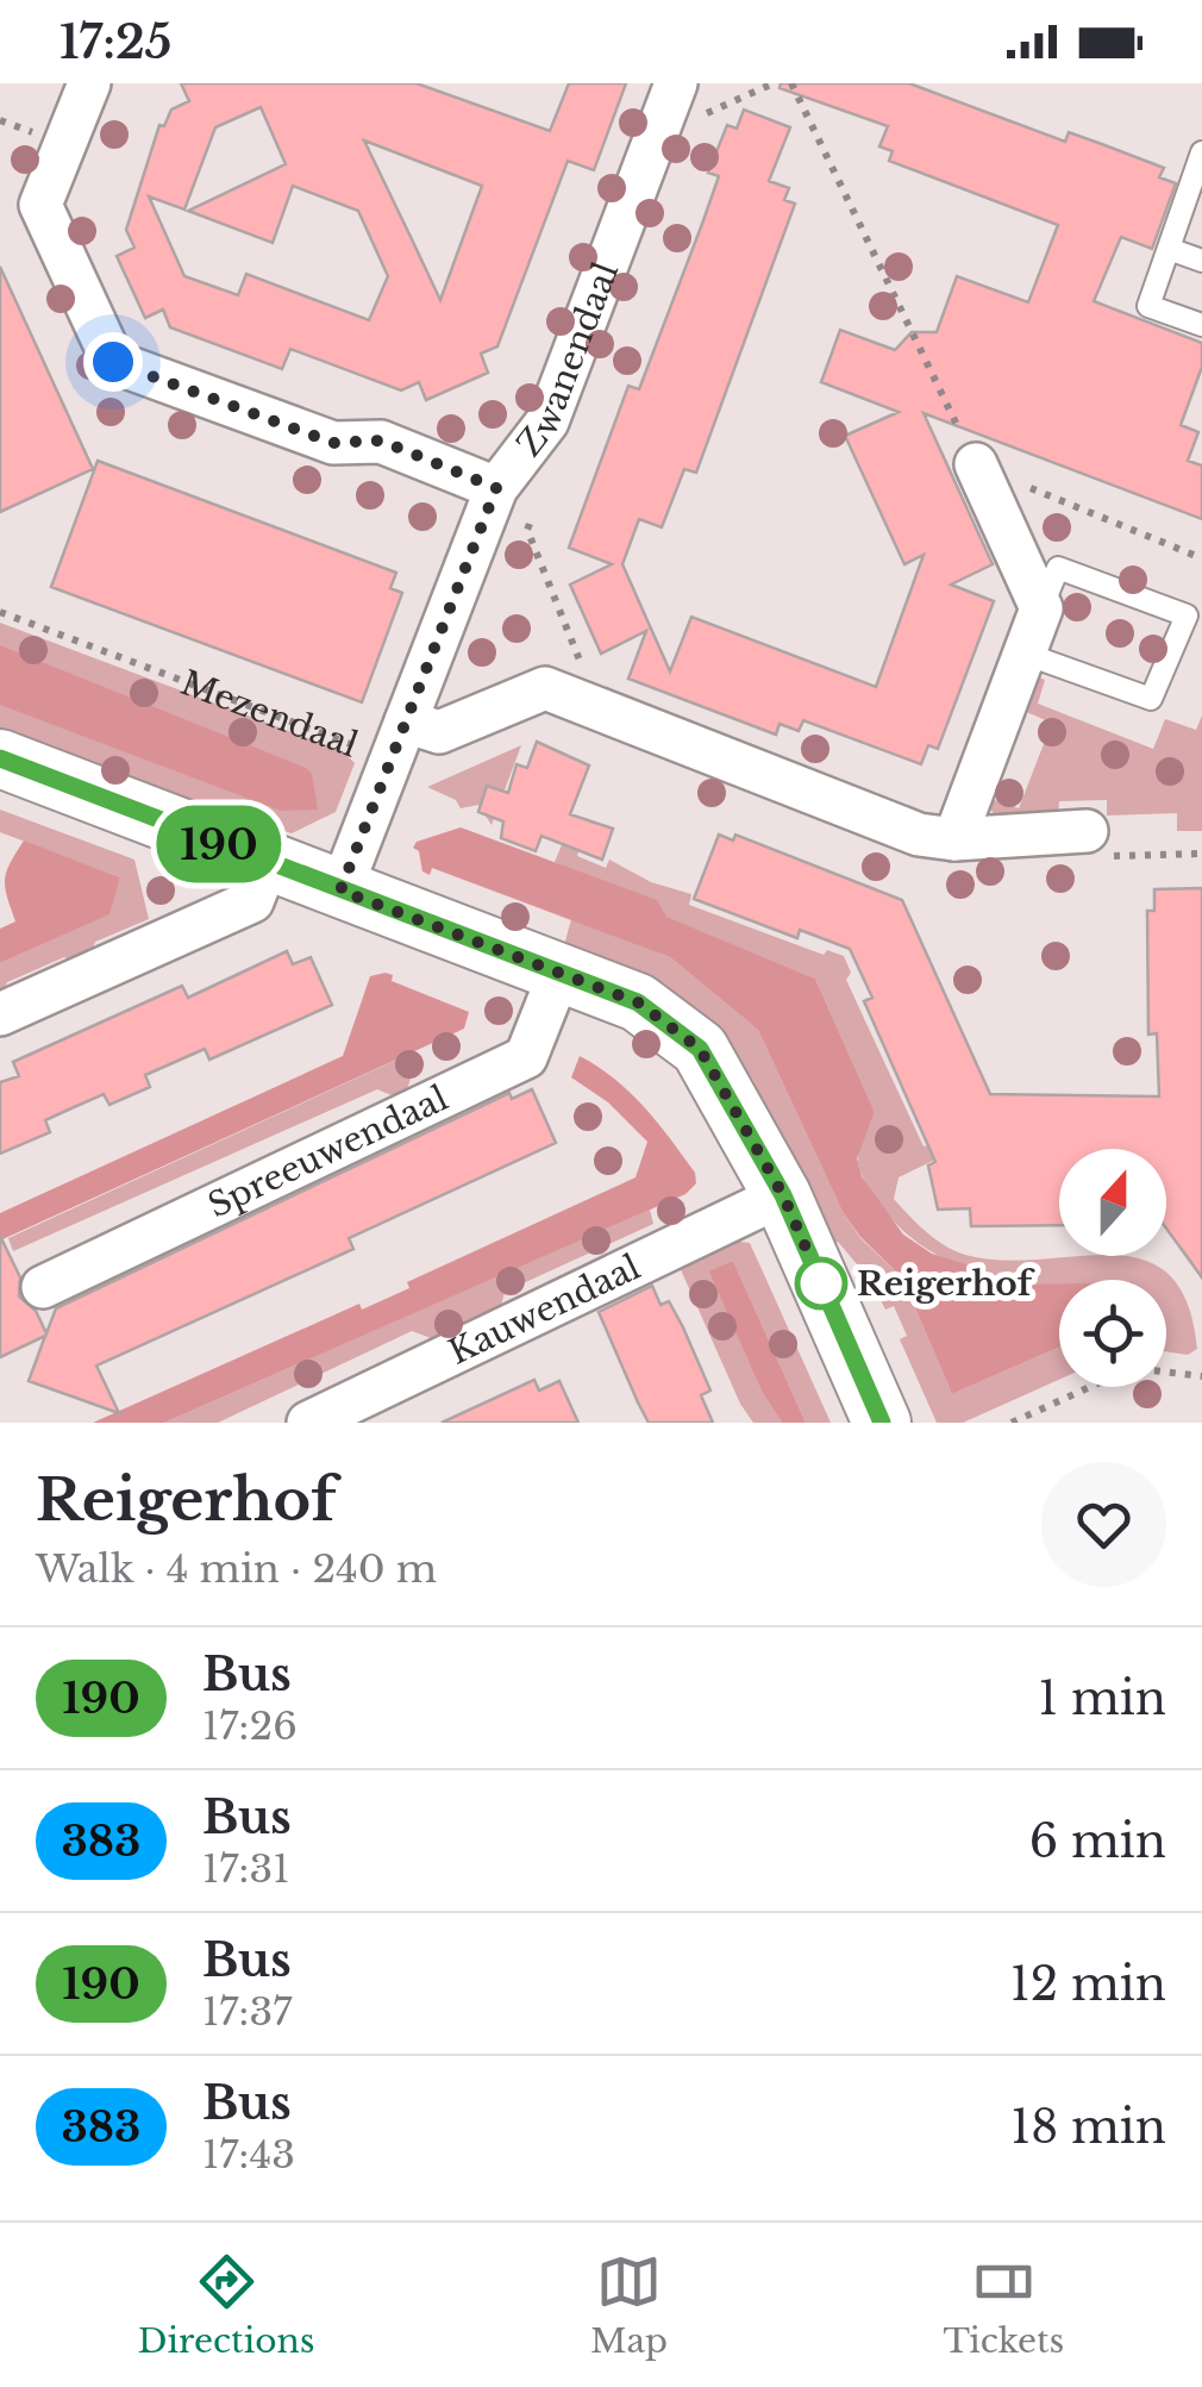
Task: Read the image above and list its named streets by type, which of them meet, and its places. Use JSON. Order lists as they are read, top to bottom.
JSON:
{
  "streets": {
    "street": [
      "Zwanendaal",
      "Mezendaal",
      "Spreeuwendaal",
      "Kauwendaal"
    ]
  },
  "crossings": [
    ["Zwanendaal", "Mezendaal"]
  ],
  "places": ["Reigerhof"],
  "lines": ["bus line 190"],
  "north": "top",
  "page": {
    "status": "17:25",
    "on_map": "190",
    "heading": ["Reigerhof", "Walk · 4 min · 240 m"],
    "list": [
      {
        "mark": "190",
        "name": "Bus",
        "note": "17:26",
        "value": "1 min"
      },
      {
        "mark": "383",
        "name": "Bus",
        "note": "17:31",
        "value": "6 min"
      },
      {
        "mark": "190",
        "name": "Bus",
        "note": "17:37",
        "value": "12 min"
      },
      {
        "mark": "383",
        "name": "Bus",
        "note": "17:43",
        "value": "18 min"
      }
    ],
    "tabs": ["Directions", "Map", "Tickets"]
  }
}
